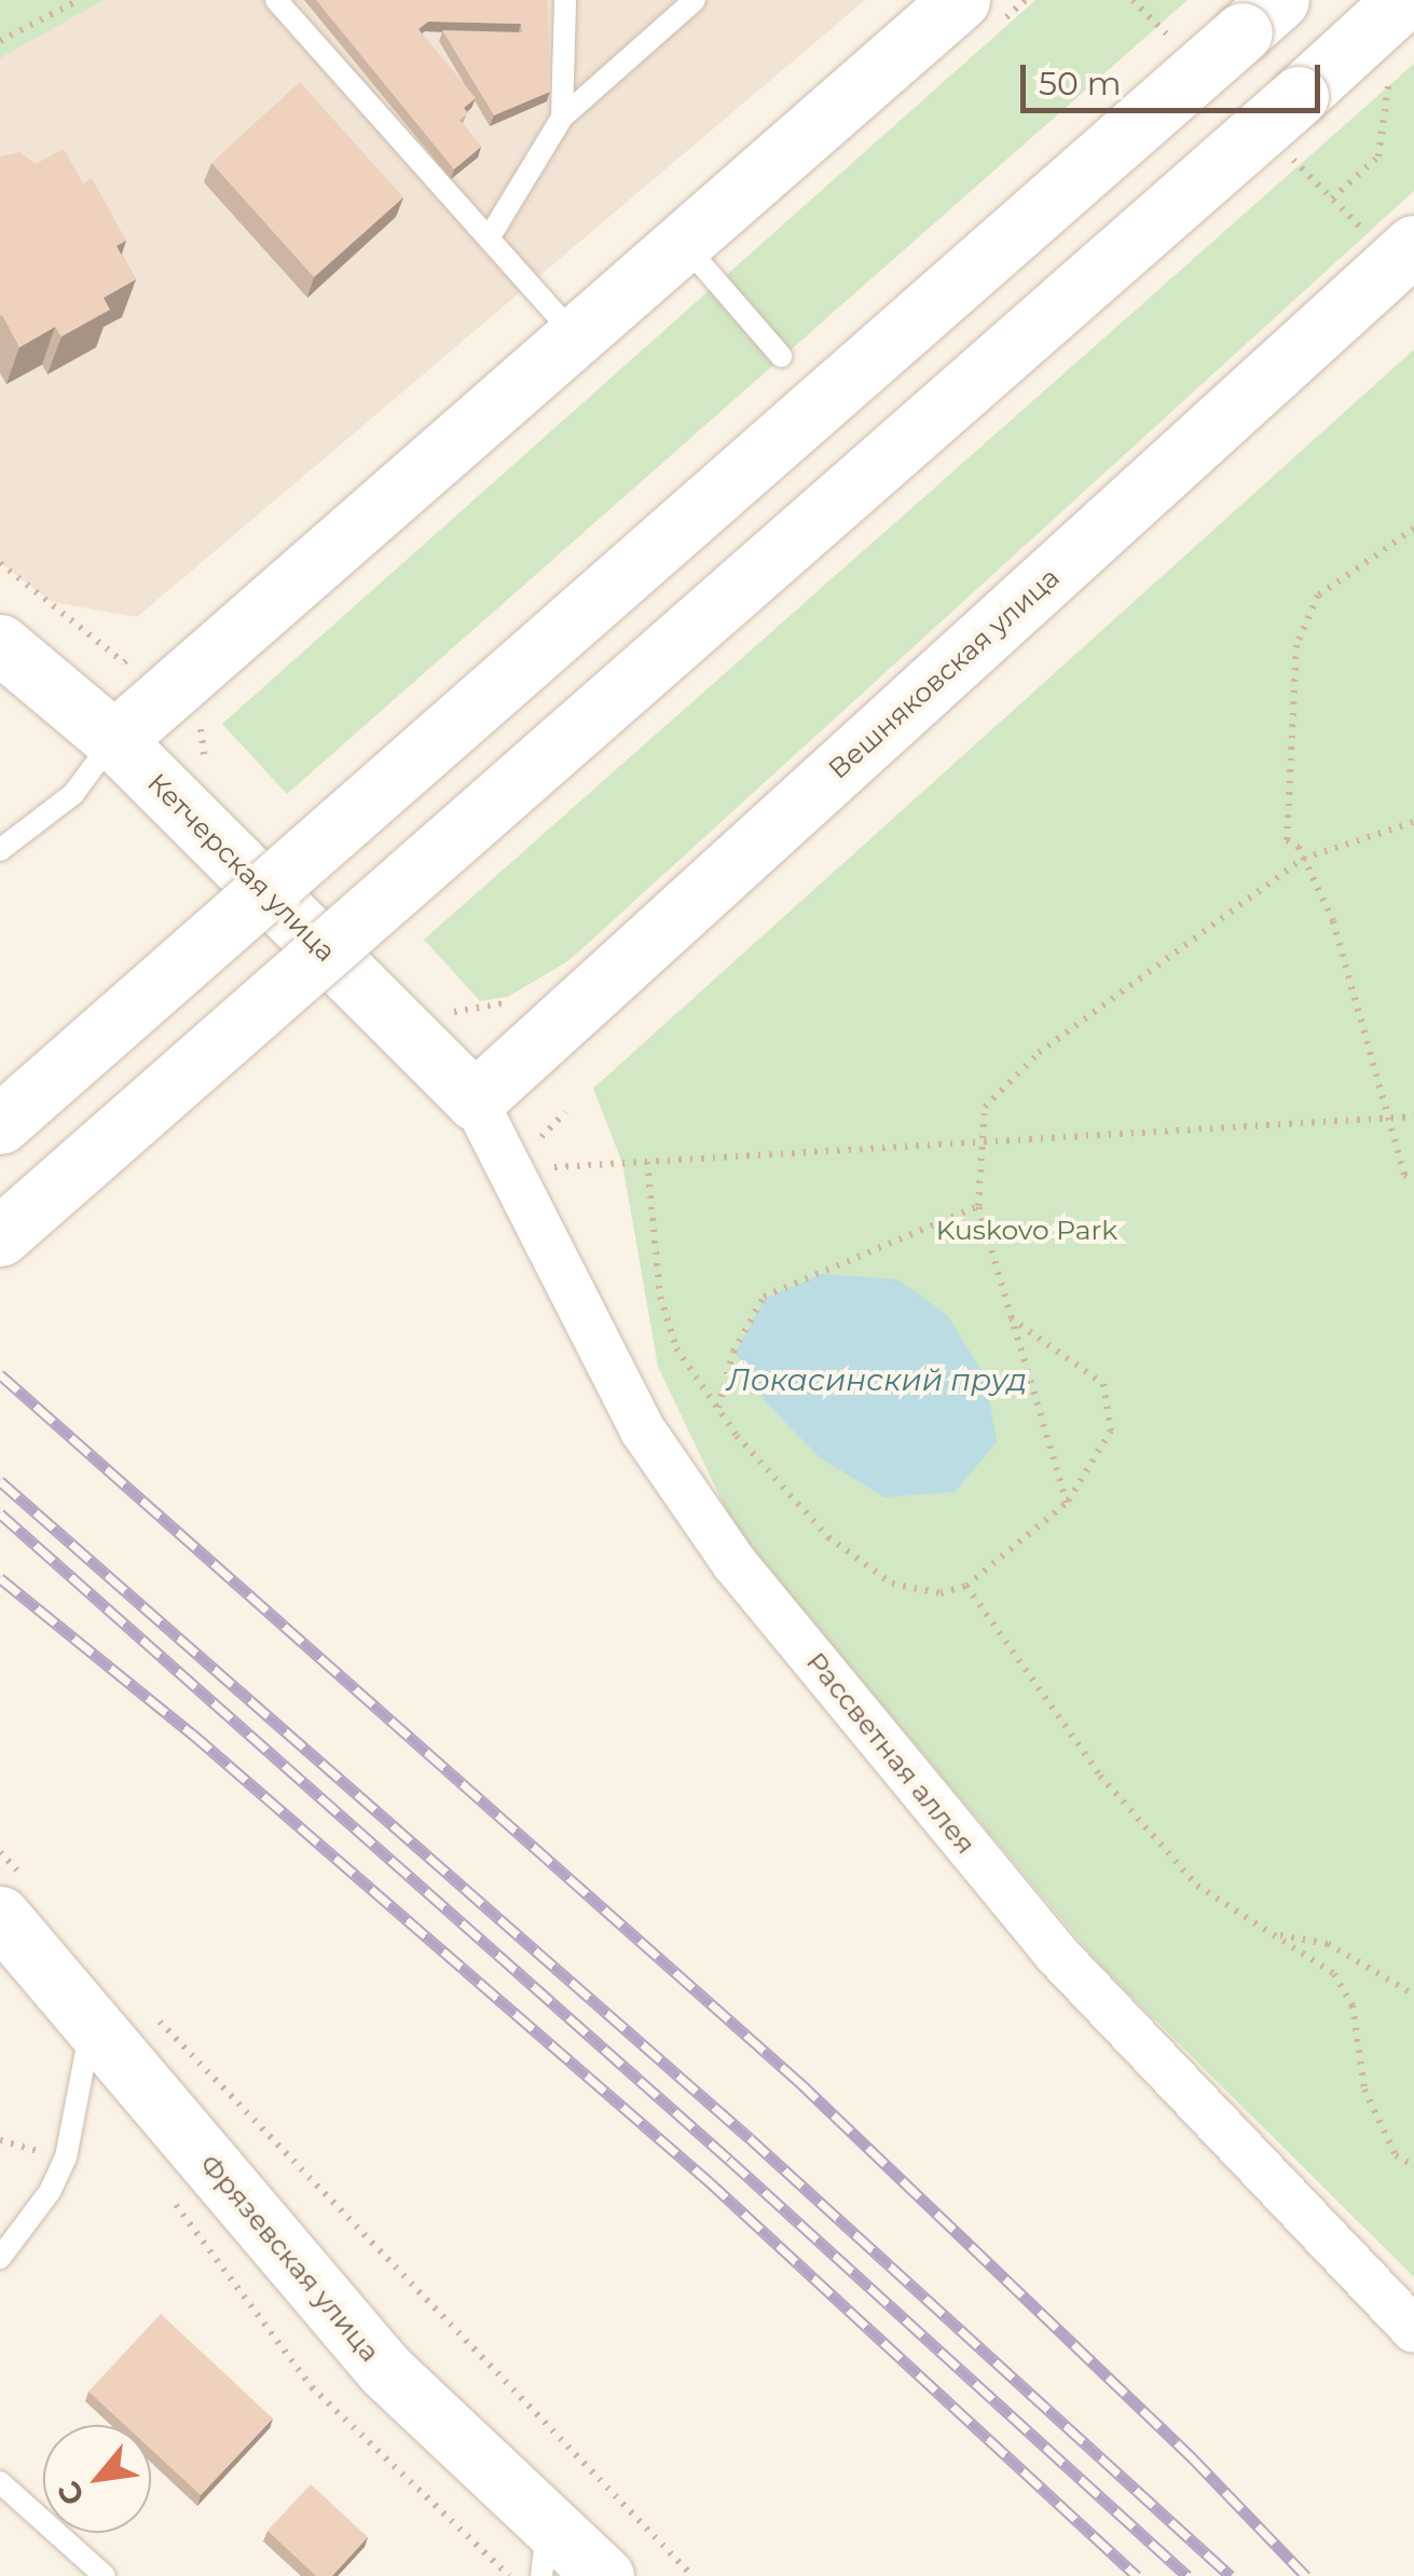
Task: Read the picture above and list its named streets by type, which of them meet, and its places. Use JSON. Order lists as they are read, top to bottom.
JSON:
{
  "streets": {
    "main road": ["Вешняковская улица", "Кетчерская улица", "Фрязевская улица"],
    "street": ["Рассветная аллея"]
  },
  "crossings": [
    ["Вешняковская улица", "Кетчерская улица"],
    ["Вешняковская улица", "Рассветная аллея"],
    ["Кетчерская улица", "Рассветная аллея"]
  ],
  "water": ["Локасинский пруд"],
  "parks": ["Kuskovo Park"],
  "scale_bar": "50 m",
  "north": "bottom left"
}
